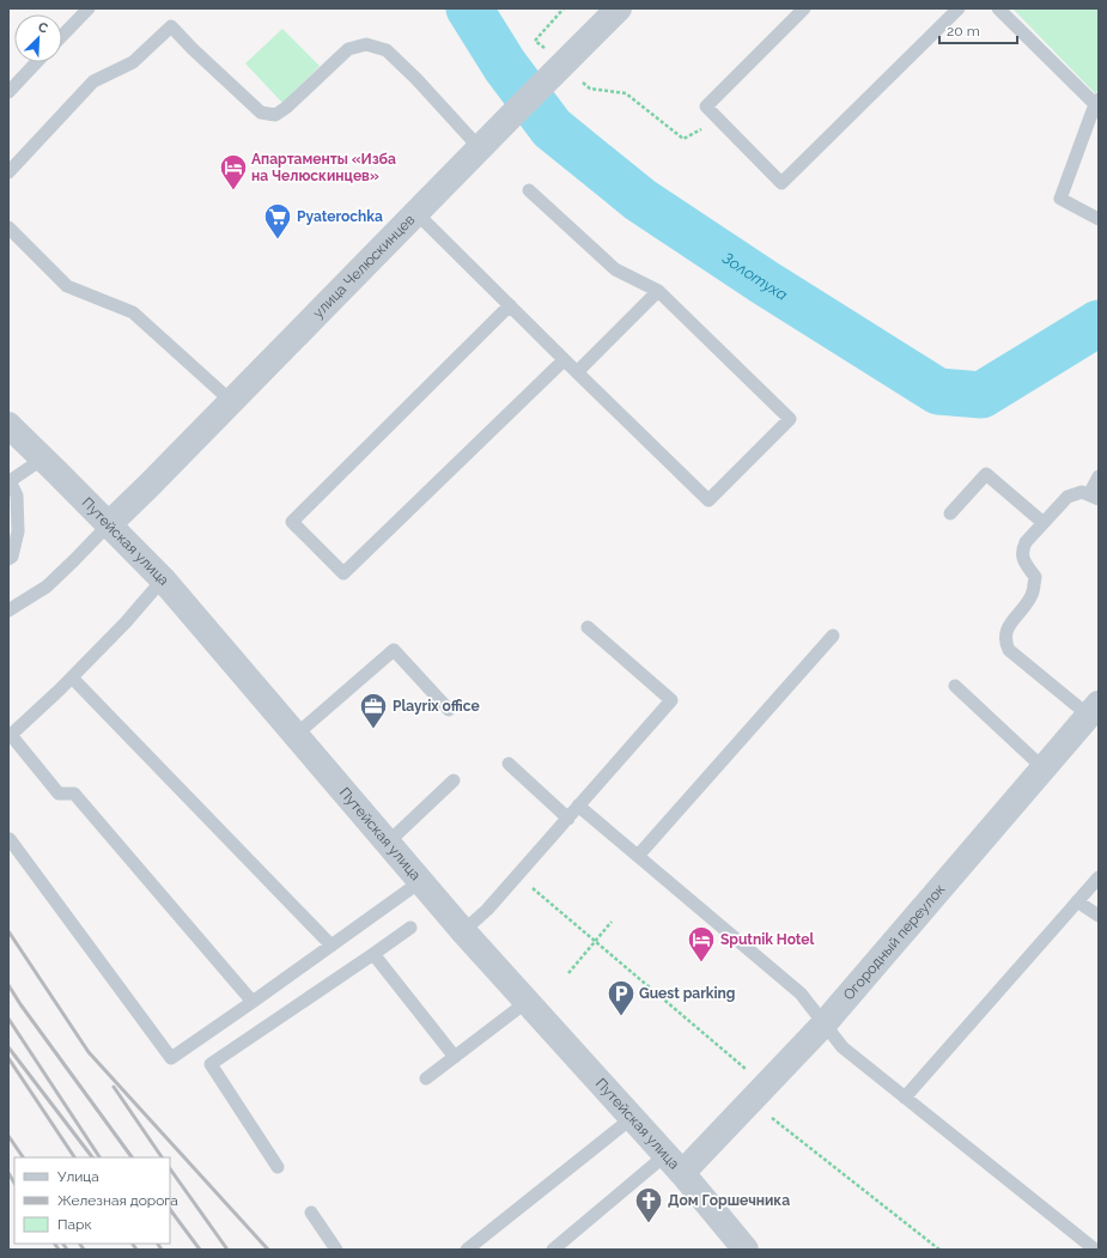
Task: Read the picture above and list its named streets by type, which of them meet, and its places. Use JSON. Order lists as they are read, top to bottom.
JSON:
{
  "streets": {
    "street": ["улица Челюскинцев", "Путейская улица", "Огородный переулок"]
  },
  "crossings": [
    ["улица Челюскинцев", "Путейская улица"],
    ["Путейская улица", "Огородный переулок"]
  ],
  "water": ["Золотуха"],
  "places": {
    "hotel": ["Апартаменты «Изба на Челюскинцев»", "Sputnik Hotel"],
    "supermarket": ["Pyaterochka"],
    "office": ["Playrix office"],
    "parking": ["Guest parking"],
    "church": ["Дом Горшечника"]
  },
  "legend": ["Улица", "Железная дорога", "Парк"],
  "scale_bar": "20 m",
  "north": "top right"
}
